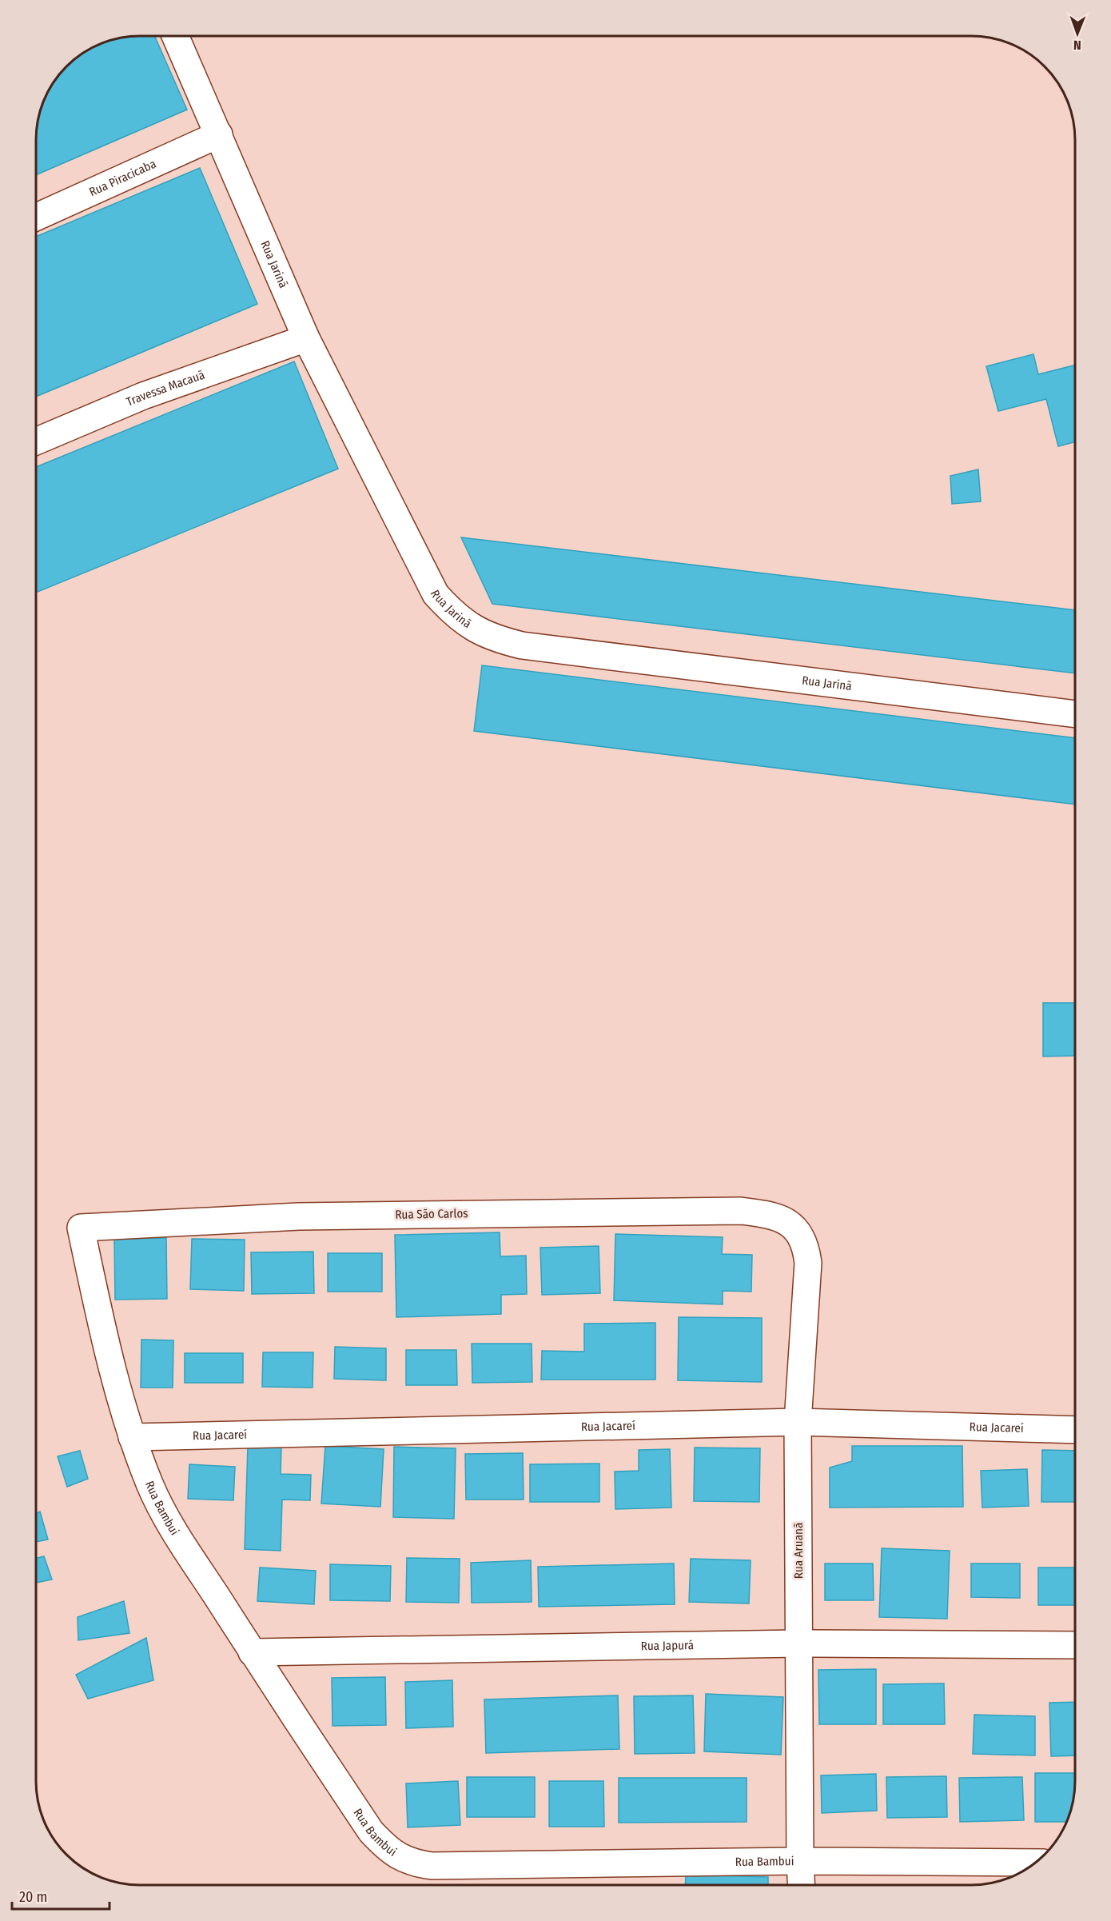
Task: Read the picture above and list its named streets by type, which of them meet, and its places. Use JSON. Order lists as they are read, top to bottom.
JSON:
{
  "streets": {
    "street": [
      "Rua Piracicaba",
      "Rua Jarinã",
      "Travessa Macauã",
      "Rua São Carlos",
      "Rua Jacareí",
      "Rua Bambui",
      "Rua Aruanã",
      "Rua Japurá"
    ]
  },
  "crossings": [
    ["Rua Piracicaba", "Rua Jarinã"],
    ["Rua Jarinã", "Travessa Macauã"],
    ["Rua São Carlos", "Rua Bambui"],
    ["Rua São Carlos", "Rua Aruanã"],
    ["Rua Jacareí", "Rua Bambui"],
    ["Rua Jacareí", "Rua Aruanã"],
    ["Rua Bambui", "Rua Aruanã"],
    ["Rua Bambui", "Rua Japurá"],
    ["Rua Aruanã", "Rua Japurá"]
  ],
  "scale_bar": "20 m",
  "north": "bottom"
}
